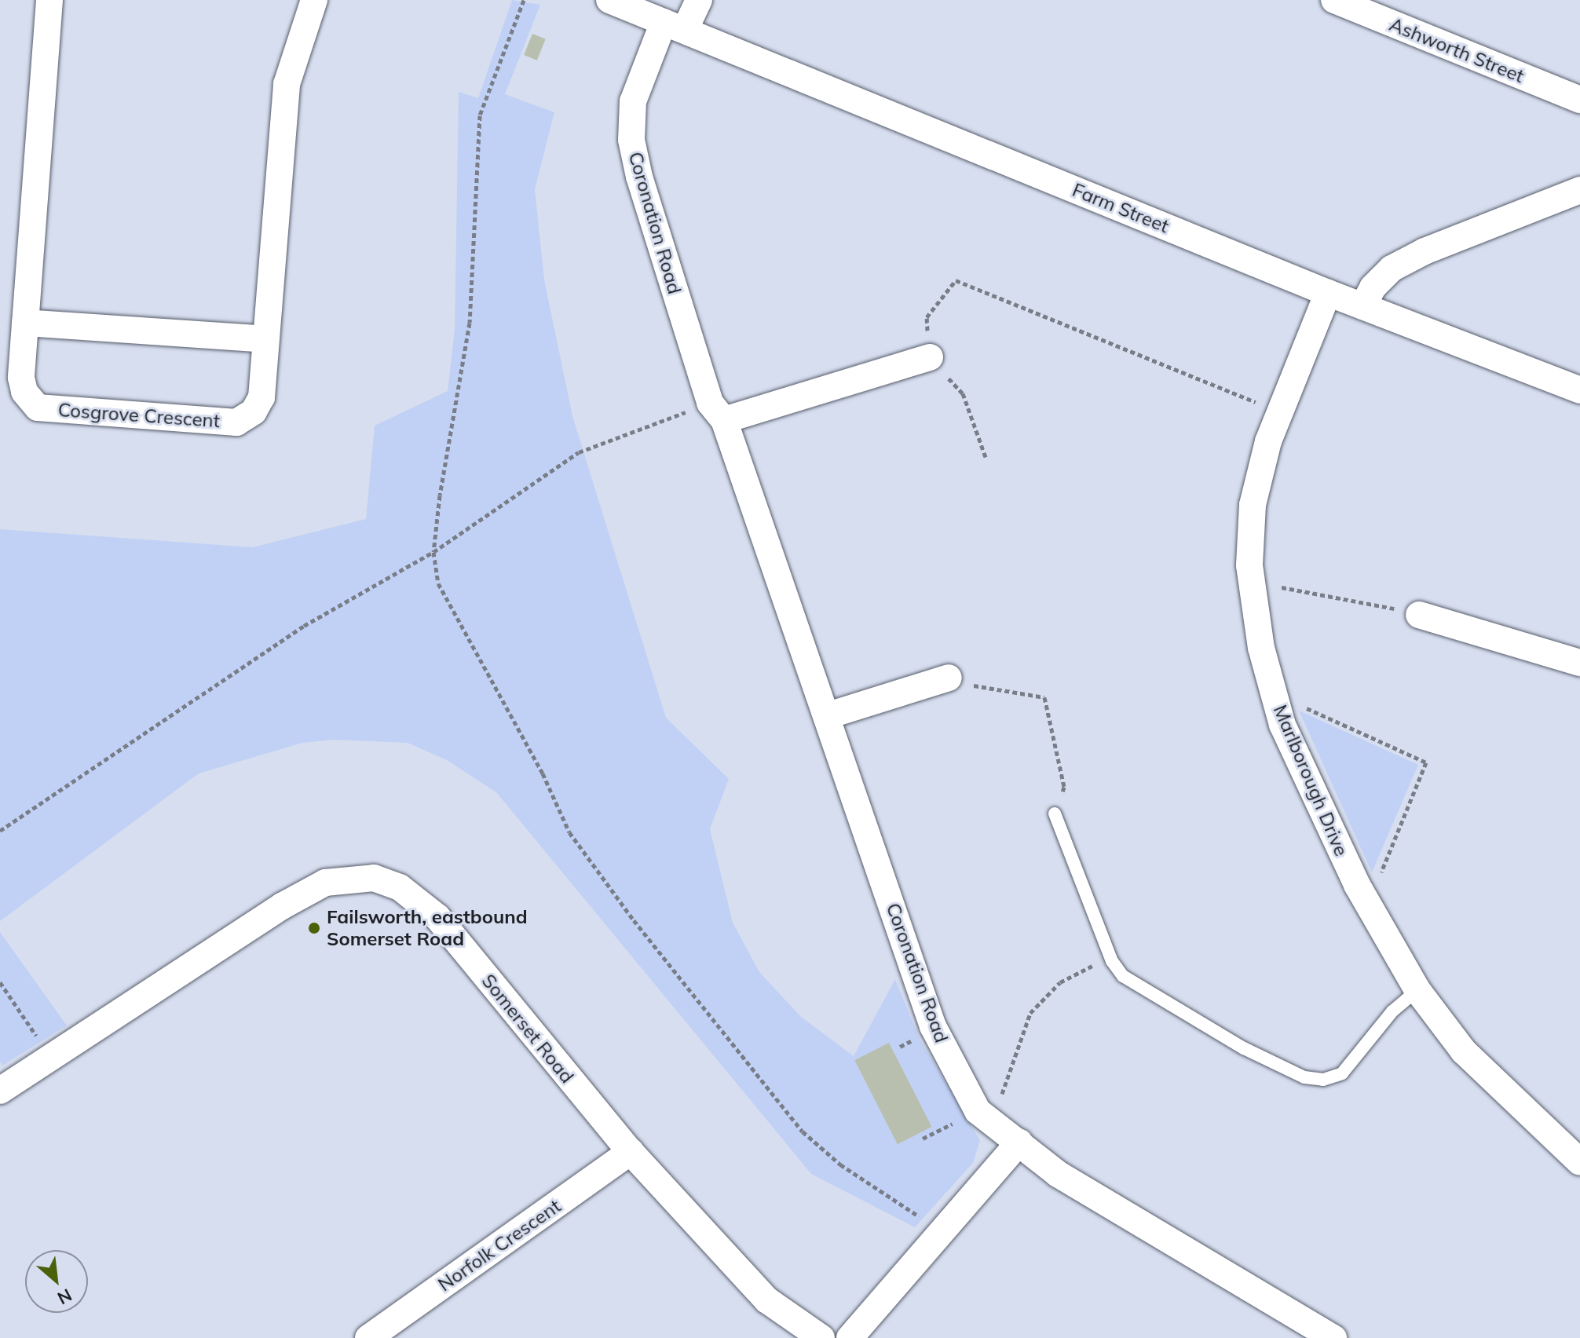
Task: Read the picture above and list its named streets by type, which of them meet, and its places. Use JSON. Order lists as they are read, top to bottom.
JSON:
{
  "streets": {
    "street": [
      "Ashworth Street",
      "Farm Street",
      "Coronation Road",
      "Cosgrove Crescent",
      "Marlborough Drive",
      "Somerset Road",
      "Norfolk Crescent"
    ]
  },
  "crossings": [
    ["Farm Street", "Coronation Road"],
    ["Farm Street", "Marlborough Drive"],
    ["Somerset Road", "Norfolk Crescent"]
  ],
  "places": ["Failsworth, eastbound Somerset Road"],
  "north": "bottom right"
}
